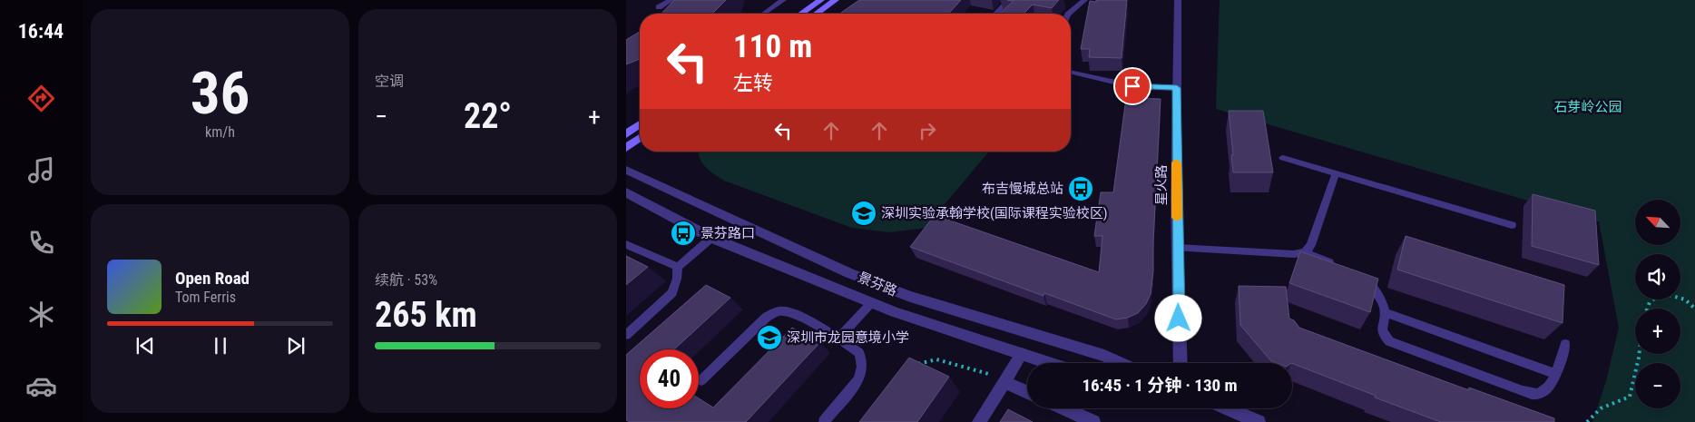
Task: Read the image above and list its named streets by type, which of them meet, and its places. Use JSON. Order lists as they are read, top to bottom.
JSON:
{
  "streets": {
    "street": ["星火路", "景芬路"]
  },
  "parks": ["石芽岭公园"],
  "places": {
    "bus stop": ["布吉慢城总站", "景芬路口"],
    "school or university": ["深圳实验承翰学校(国际课程实验校区)", "深圳市龙园意境小学"]
  },
  "north": "top left",
  "page": {
    "tabs": "16:44",
    "tile": [
      ["36", "km/h"],
      "空调",
      ["续航 · 53%", "265 km"]
    ],
    "turn": ["110 m", "左转"],
    "heat": ["−", "22°", "+"],
    "map_buttons": ["+", "−"],
    "song": ["Open Road", "Tom Ferris"],
    "limit": "40",
    "trip": "16:45 · 1 分钟 · 130 m"
  }
}
